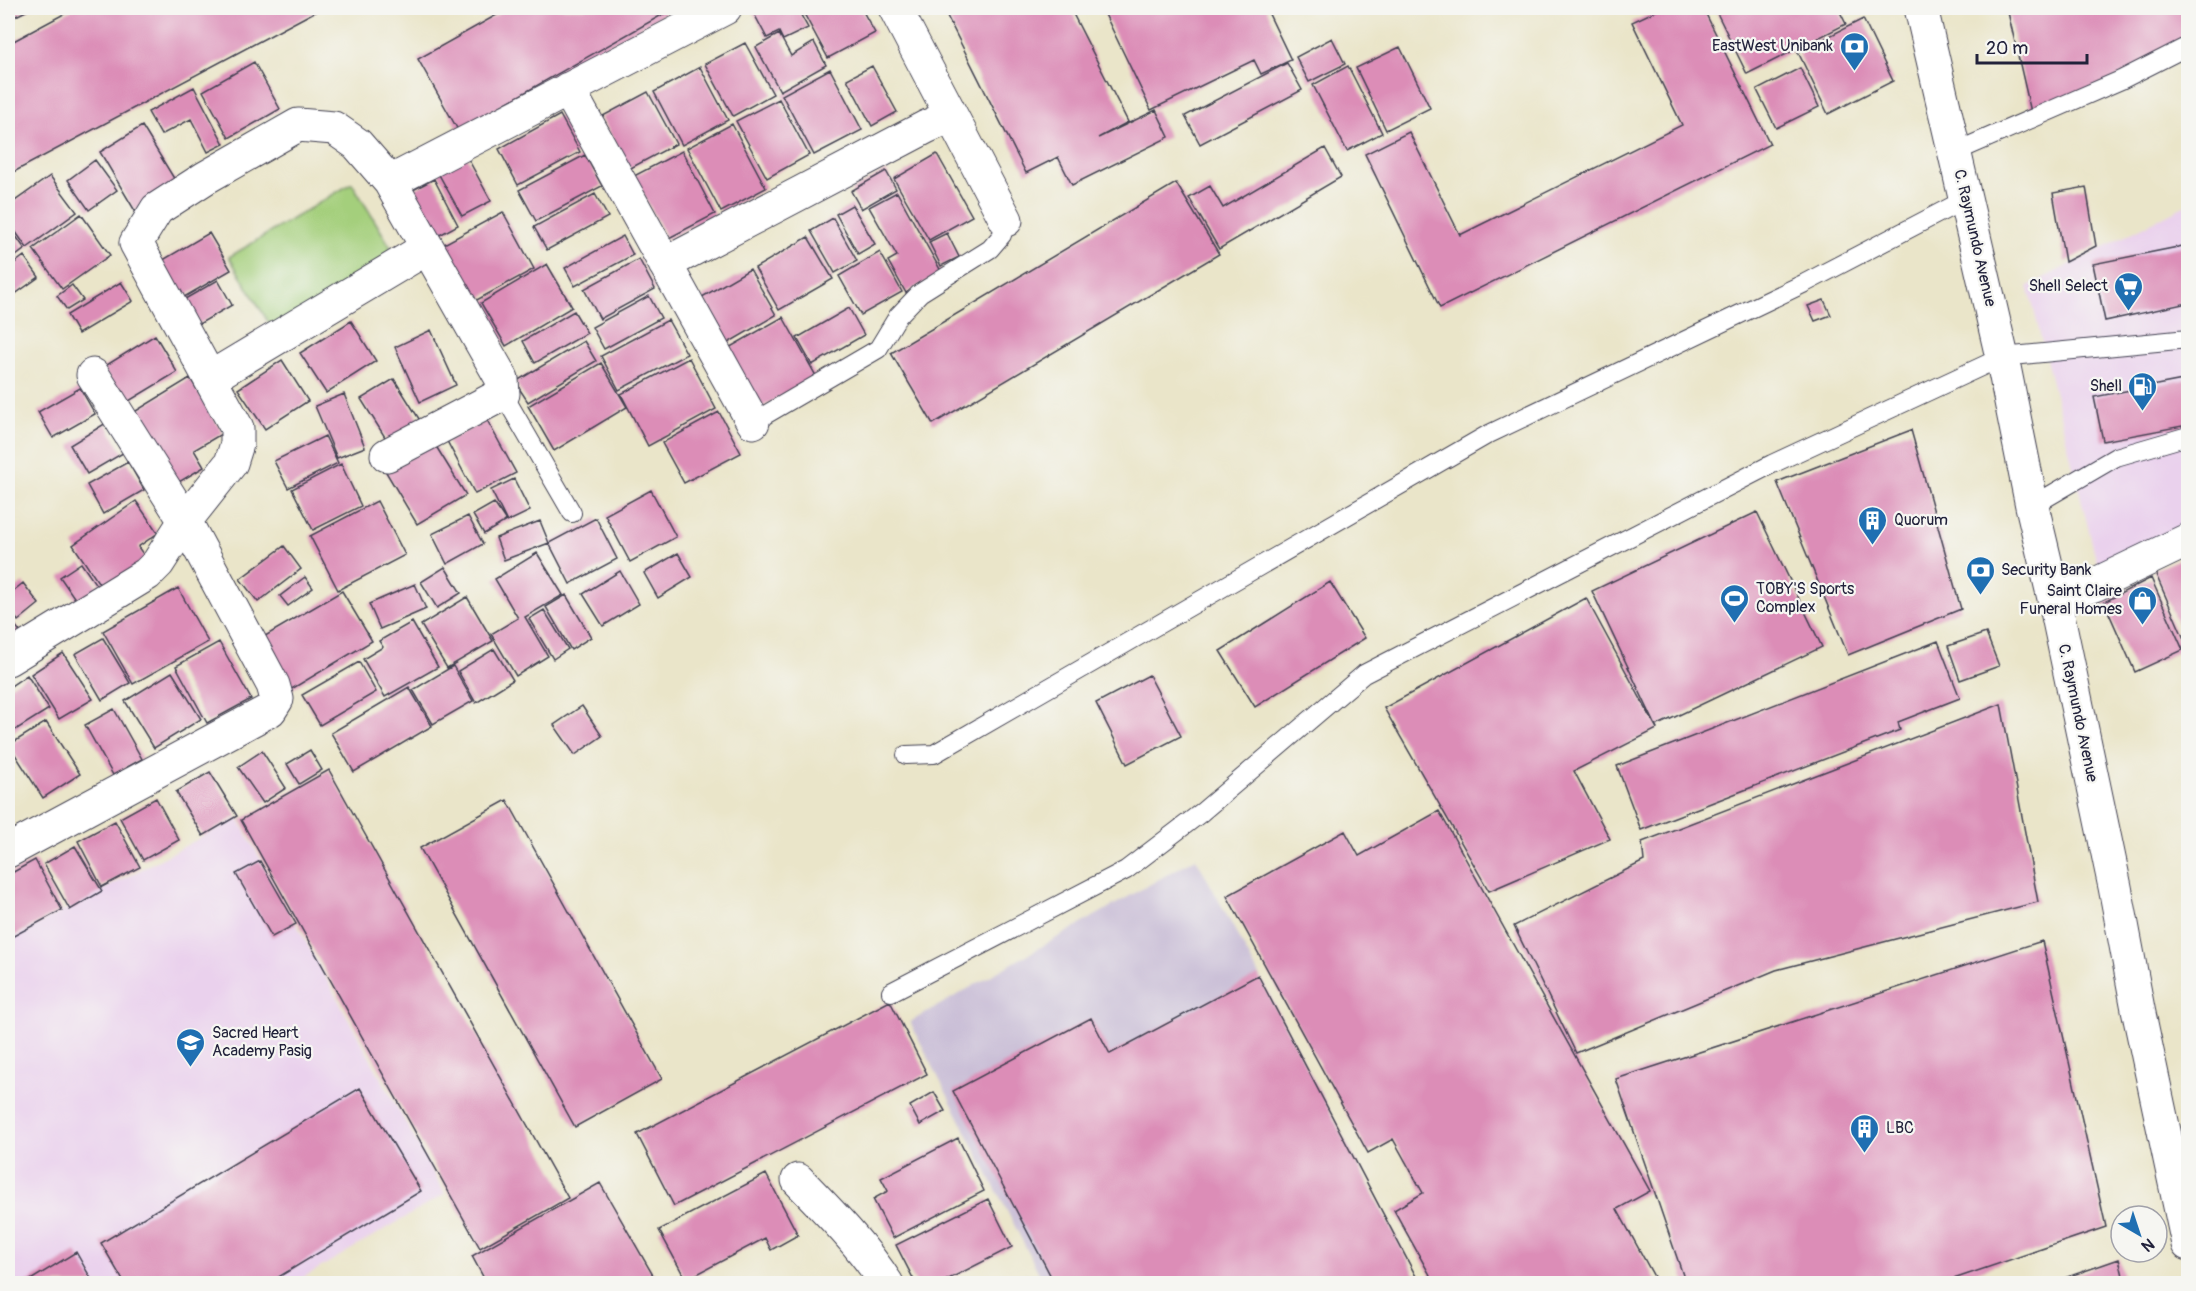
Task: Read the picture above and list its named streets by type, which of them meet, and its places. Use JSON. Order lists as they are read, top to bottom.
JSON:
{
  "streets": {
    "street": ["C. Raymundo Avenue"]
  },
  "places": {
    "bank": ["EastWest Unibank", "Security Bank"],
    "supermarket": ["Shell Select"],
    "fuel station": ["Shell"],
    "building": ["Quorum", "LBC"],
    "sports": ["TOBY'S Sports Complex"],
    "shop": ["Saint Claire Funeral Homes"],
    "school or university": ["Sacred Heart Academy Pasig"]
  },
  "scale_bar": "20 m",
  "north": "bottom right"
}
